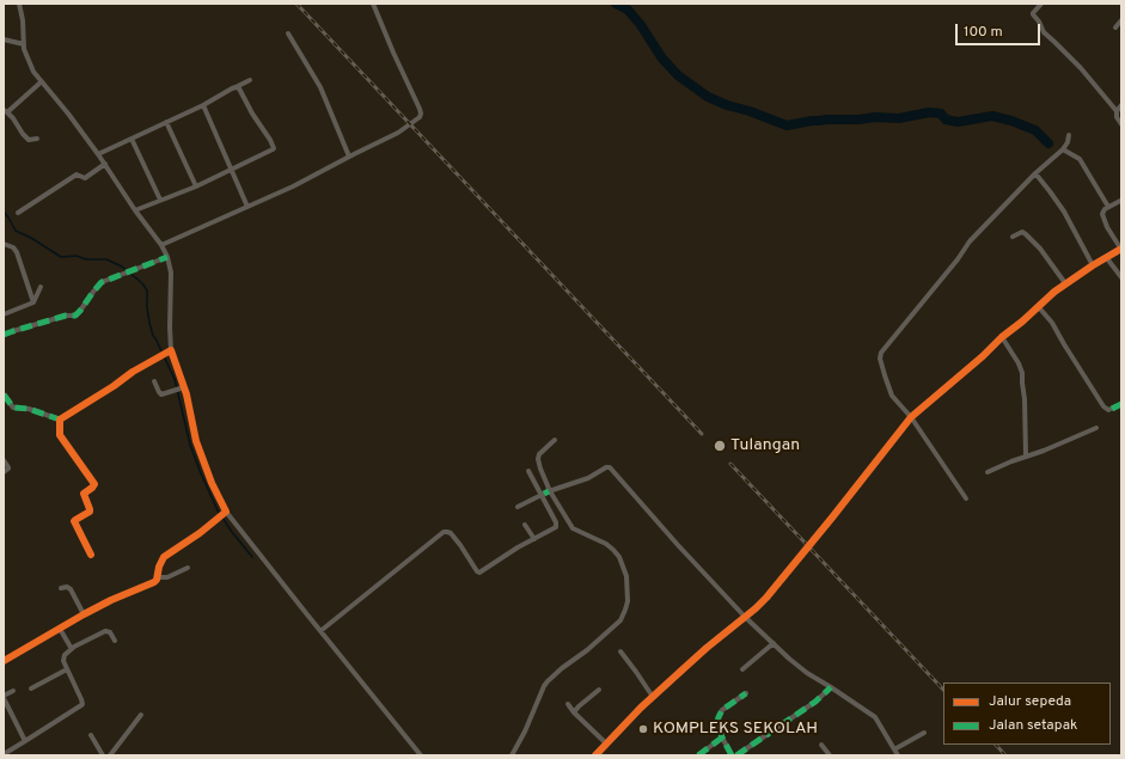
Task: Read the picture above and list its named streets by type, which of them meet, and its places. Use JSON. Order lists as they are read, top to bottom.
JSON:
{
  "places": ["Tulangan", "KOMPLEKS SEKOLAH"],
  "legend": ["Jalur sepeda", "Jalan setapak"],
  "scale_bar": "100 m"
}
